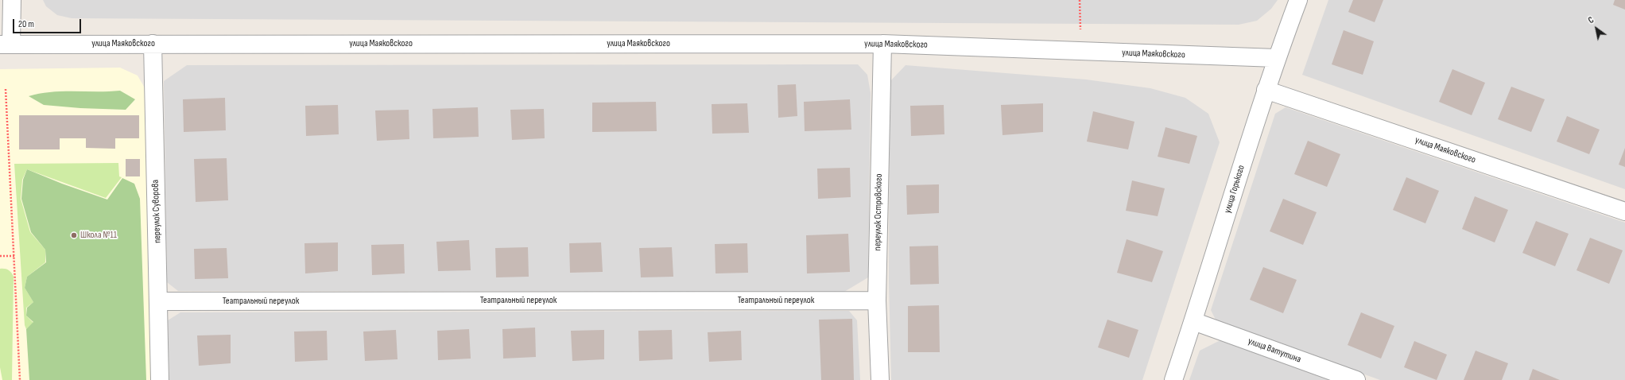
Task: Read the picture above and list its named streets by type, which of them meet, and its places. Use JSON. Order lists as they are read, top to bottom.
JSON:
{
  "streets": {
    "street": [
      "улица Маяковского",
      "улица Горького",
      "переулок Суворова",
      "переулок Островского",
      "Театральный переулок",
      "улица Ватутина"
    ]
  },
  "crossings": [
    ["улица Маяковского", "улица Горького"],
    ["улица Маяковского", "переулок Суворова"],
    ["улица Маяковского", "переулок Островского"],
    ["улица Горького", "улица Ватутина"],
    ["переулок Суворова", "Театральный переулок"],
    ["переулок Островского", "Театральный переулок"]
  ],
  "places": ["Школа №11"],
  "scale_bar": "20 m",
  "north": "top left"
}
